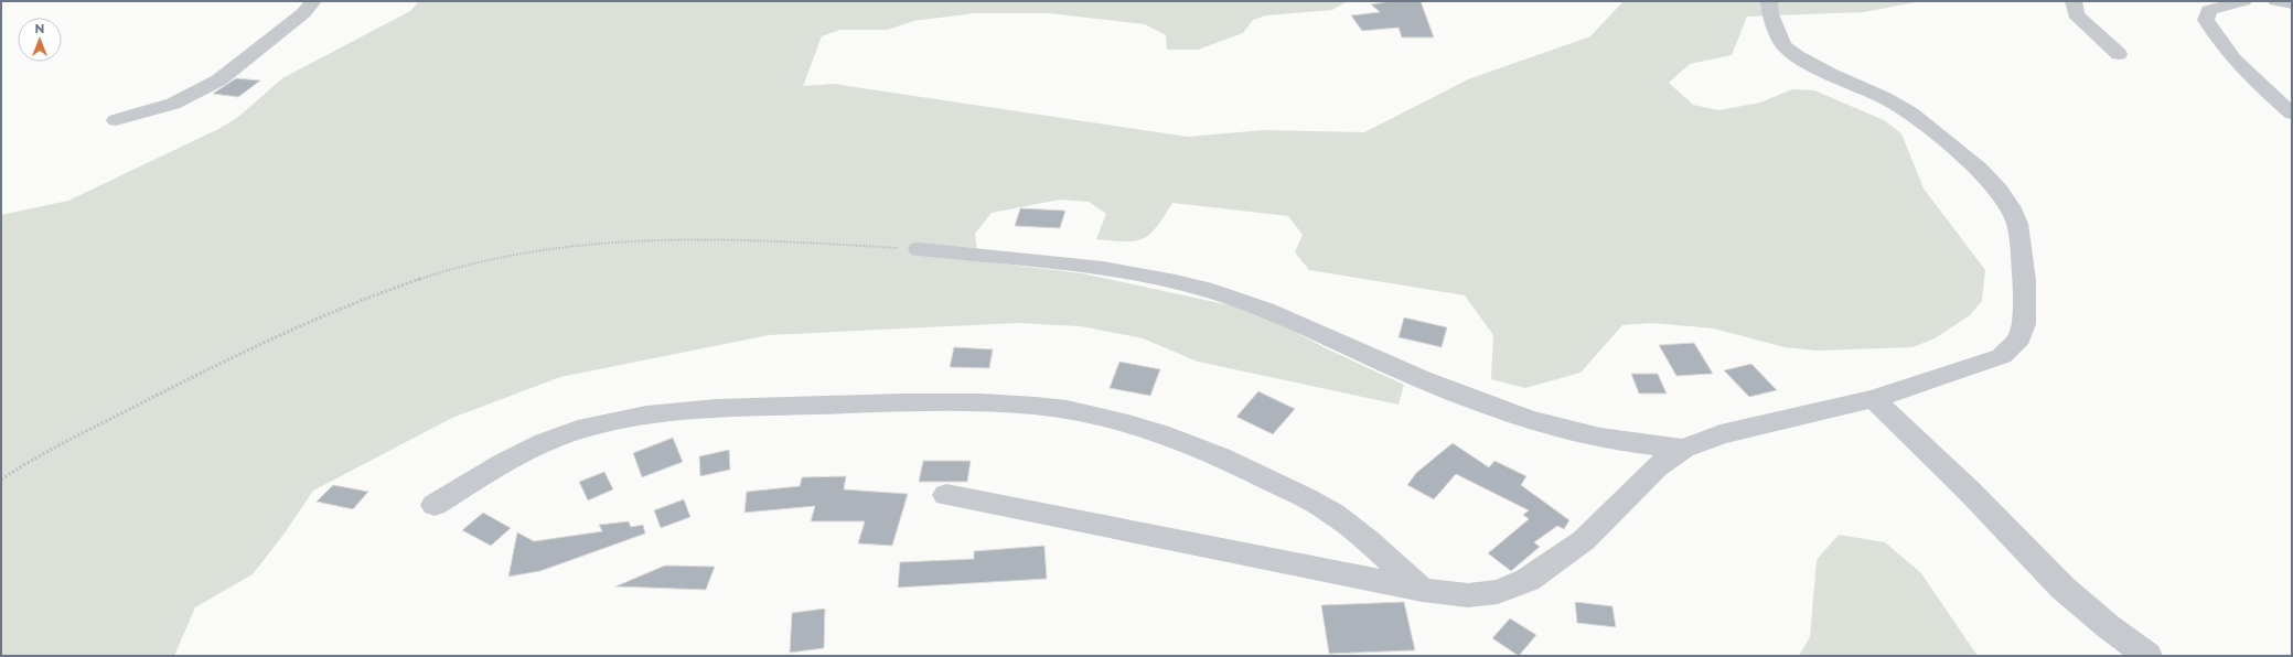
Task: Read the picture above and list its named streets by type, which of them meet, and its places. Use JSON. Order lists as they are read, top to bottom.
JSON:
{
  "north": "top"
}
